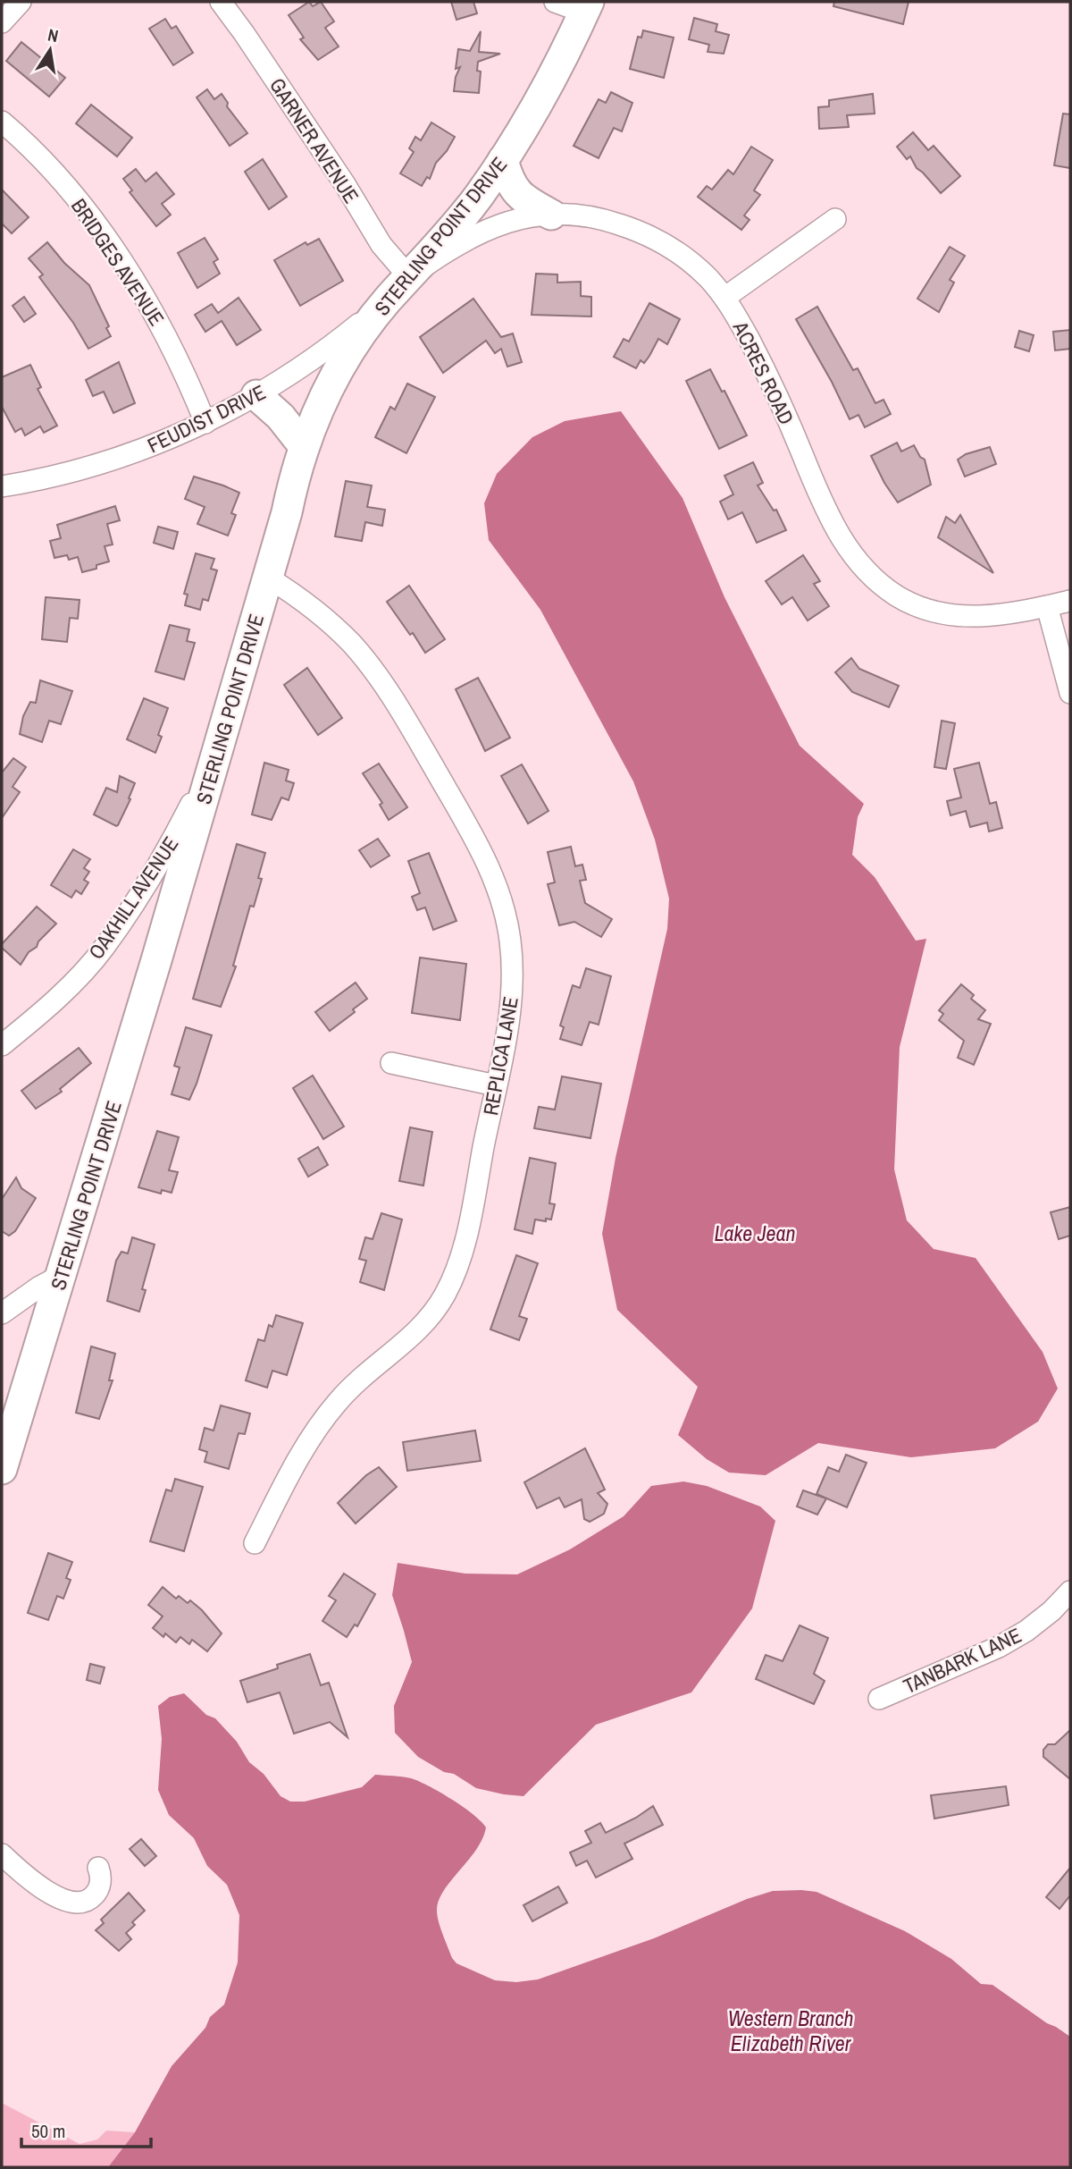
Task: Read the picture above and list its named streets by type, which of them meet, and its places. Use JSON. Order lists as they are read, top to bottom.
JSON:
{
  "streets": {
    "street": [
      "GARNER AVENUE",
      "STERLING POINT DRIVE",
      "BRIDGES AVENUE",
      "ACRES ROAD",
      "FEUDIST DRIVE",
      "OAKHILL AVENUE",
      "REPLICA LANE",
      "TANBARK LANE"
    ]
  },
  "crossings": [
    ["GARNER AVENUE", "STERLING POINT DRIVE"],
    ["GARNER AVENUE", "ACRES ROAD"],
    ["STERLING POINT DRIVE", "ACRES ROAD"],
    ["STERLING POINT DRIVE", "FEUDIST DRIVE"],
    ["STERLING POINT DRIVE", "OAKHILL AVENUE"],
    ["STERLING POINT DRIVE", "REPLICA LANE"],
    ["BRIDGES AVENUE", "FEUDIST DRIVE"]
  ],
  "water": ["Lake Jean", "Western Branch Elizabeth River"],
  "scale_bar": "50 m",
  "north": "top"
}
